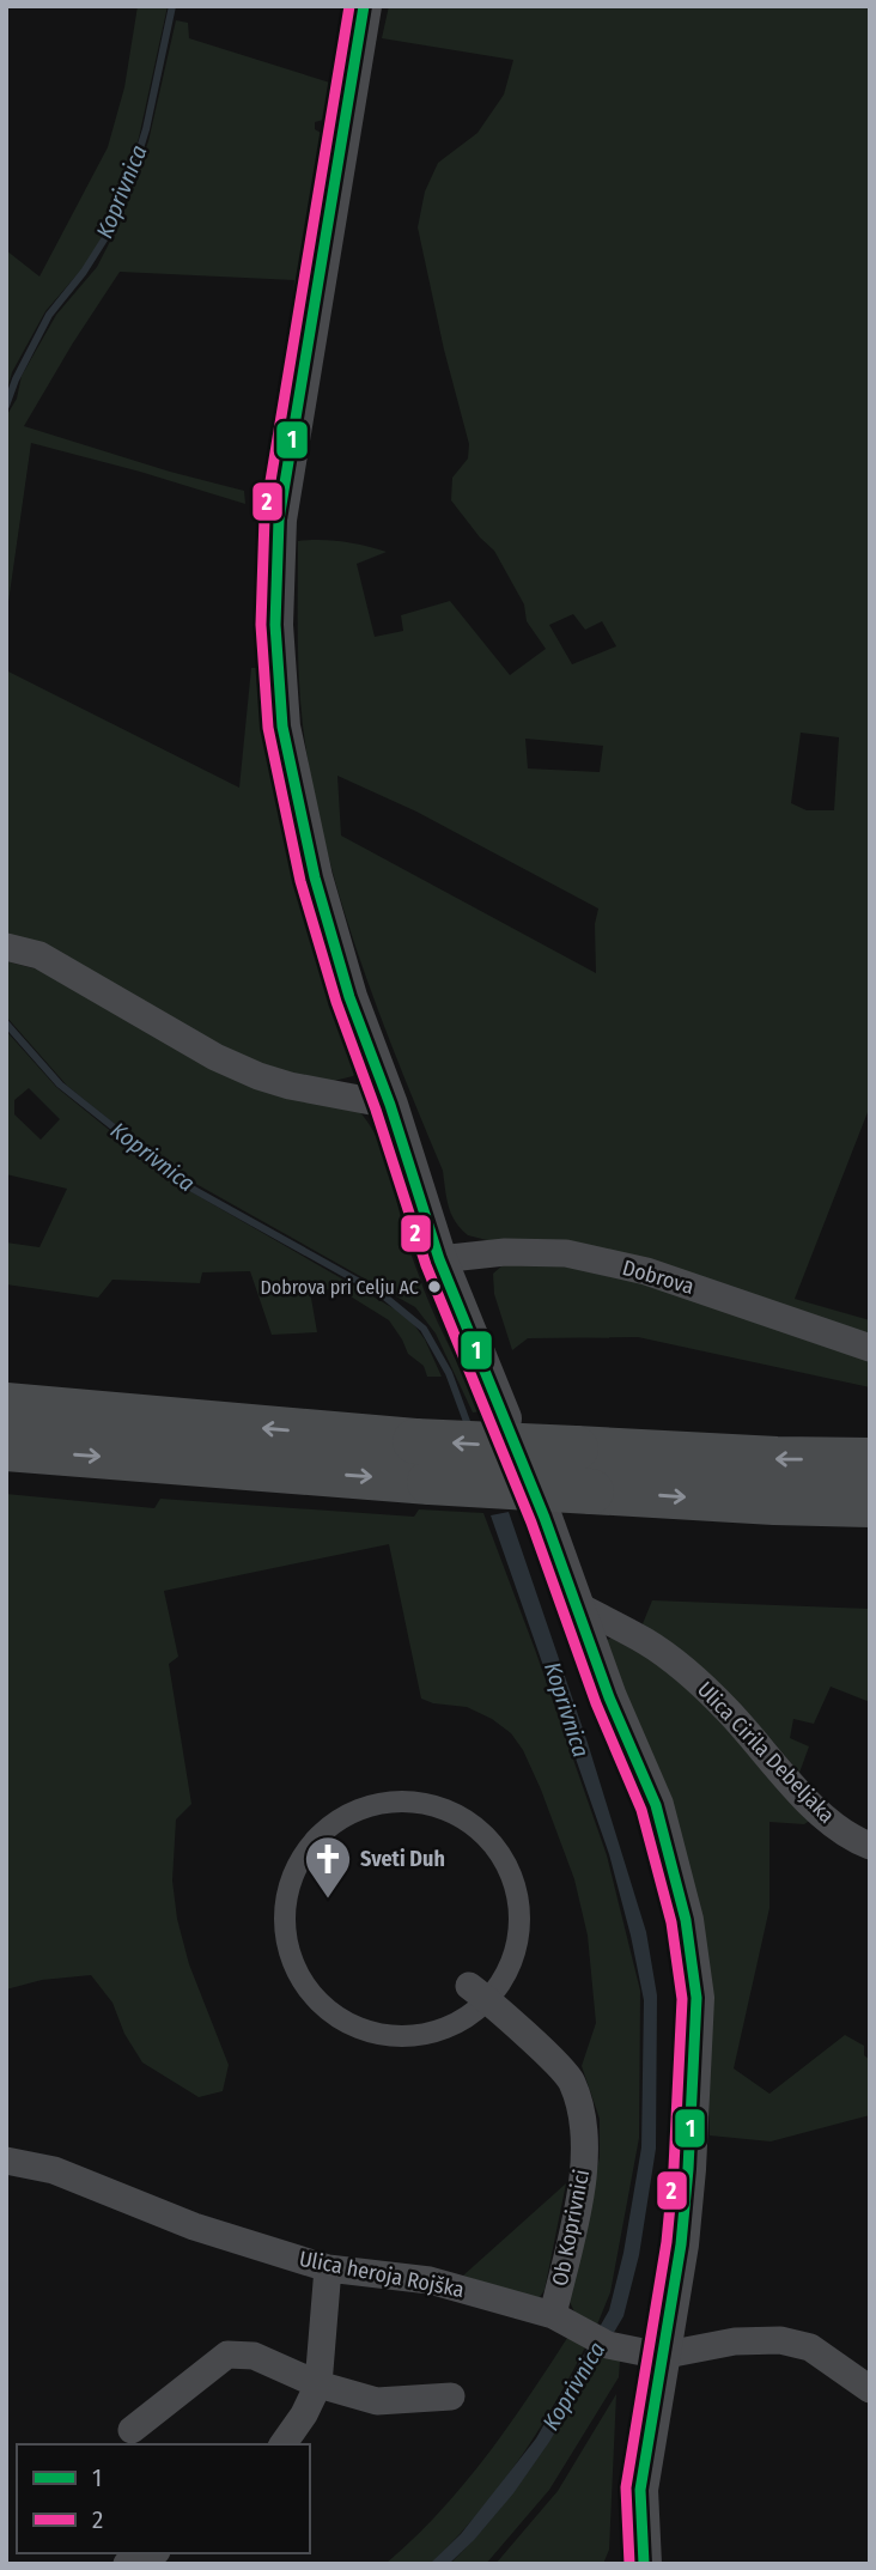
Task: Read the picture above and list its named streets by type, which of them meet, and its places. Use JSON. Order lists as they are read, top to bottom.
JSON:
{
  "streets": {
    "street": [
      "Dobrova",
      "Ulica Cirila Debeljaka",
      "Ob Koprivnici",
      "Ulica heroja Rojška"
    ]
  },
  "crossings": [
    ["Ob Koprivnici", "Ulica heroja Rojška"]
  ],
  "water": ["Koprivnica"],
  "places": {
    "other": ["Dobrova pri Celju AC"],
    "church": ["Sveti Duh"]
  },
  "lines": ["transit line 1", "transit line 2"],
  "legend": ["1", "2"]
}
